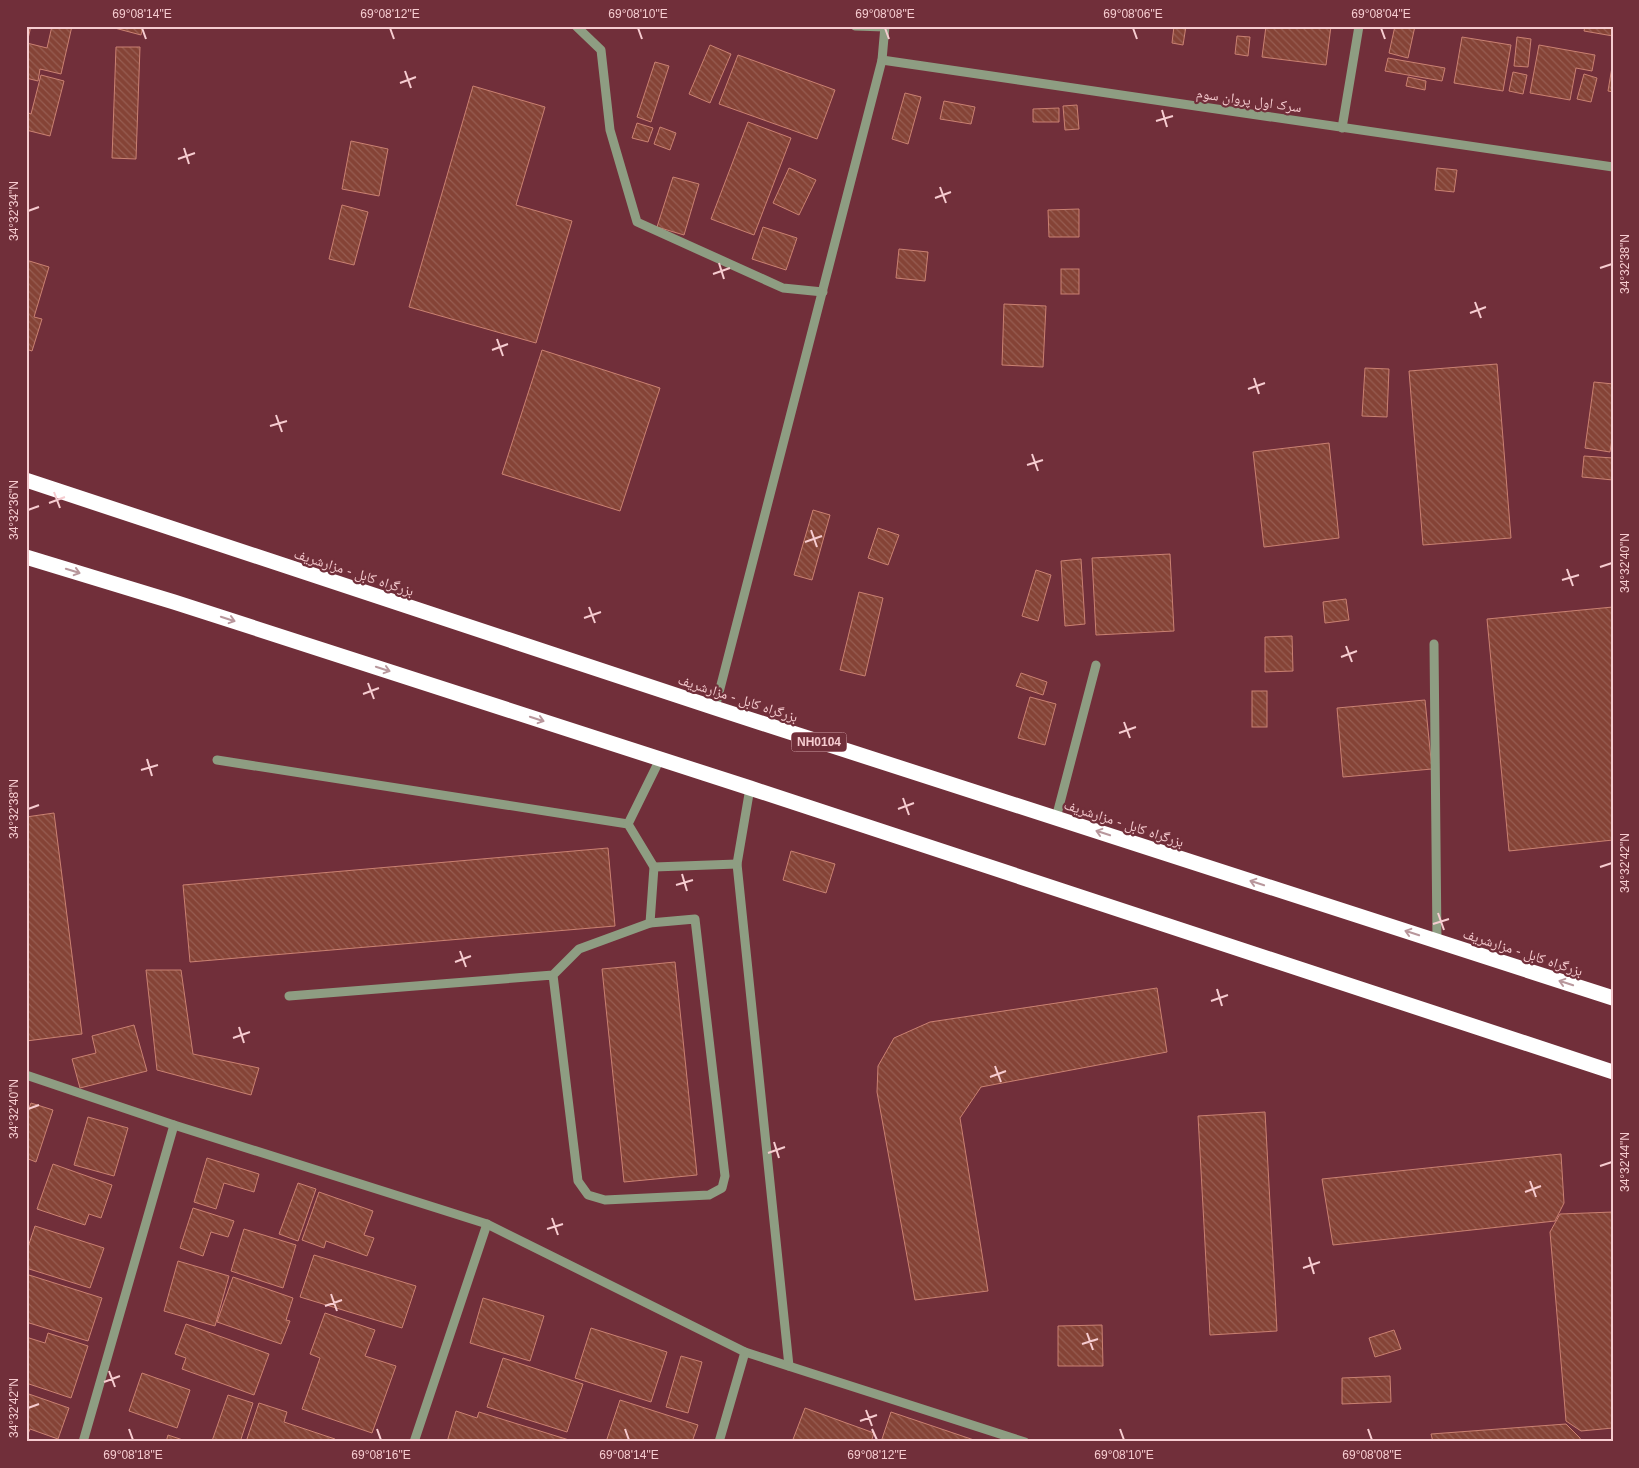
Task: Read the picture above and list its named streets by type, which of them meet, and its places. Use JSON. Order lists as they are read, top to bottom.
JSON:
{
  "streets": {
    "highway": ["بزرگراه کابل - مزارشریف", "NH0104"],
    "street": ["سرک اول پروان سوم"]
  },
  "coordinates": [
    "69°08'14\"E",
    "69°08'12\"E",
    "69°08'10\"E",
    "69°08'08\"E",
    "69°08'06\"E",
    "69°08'04\"E",
    "34°32'34\"N",
    "34°32'38\"N",
    "34°32'36\"N",
    "34°32'40\"N",
    "34°32'42\"N",
    "34°32'44\"N",
    "69°08'18\"E",
    "69°08'16\"E"
  ]
}
